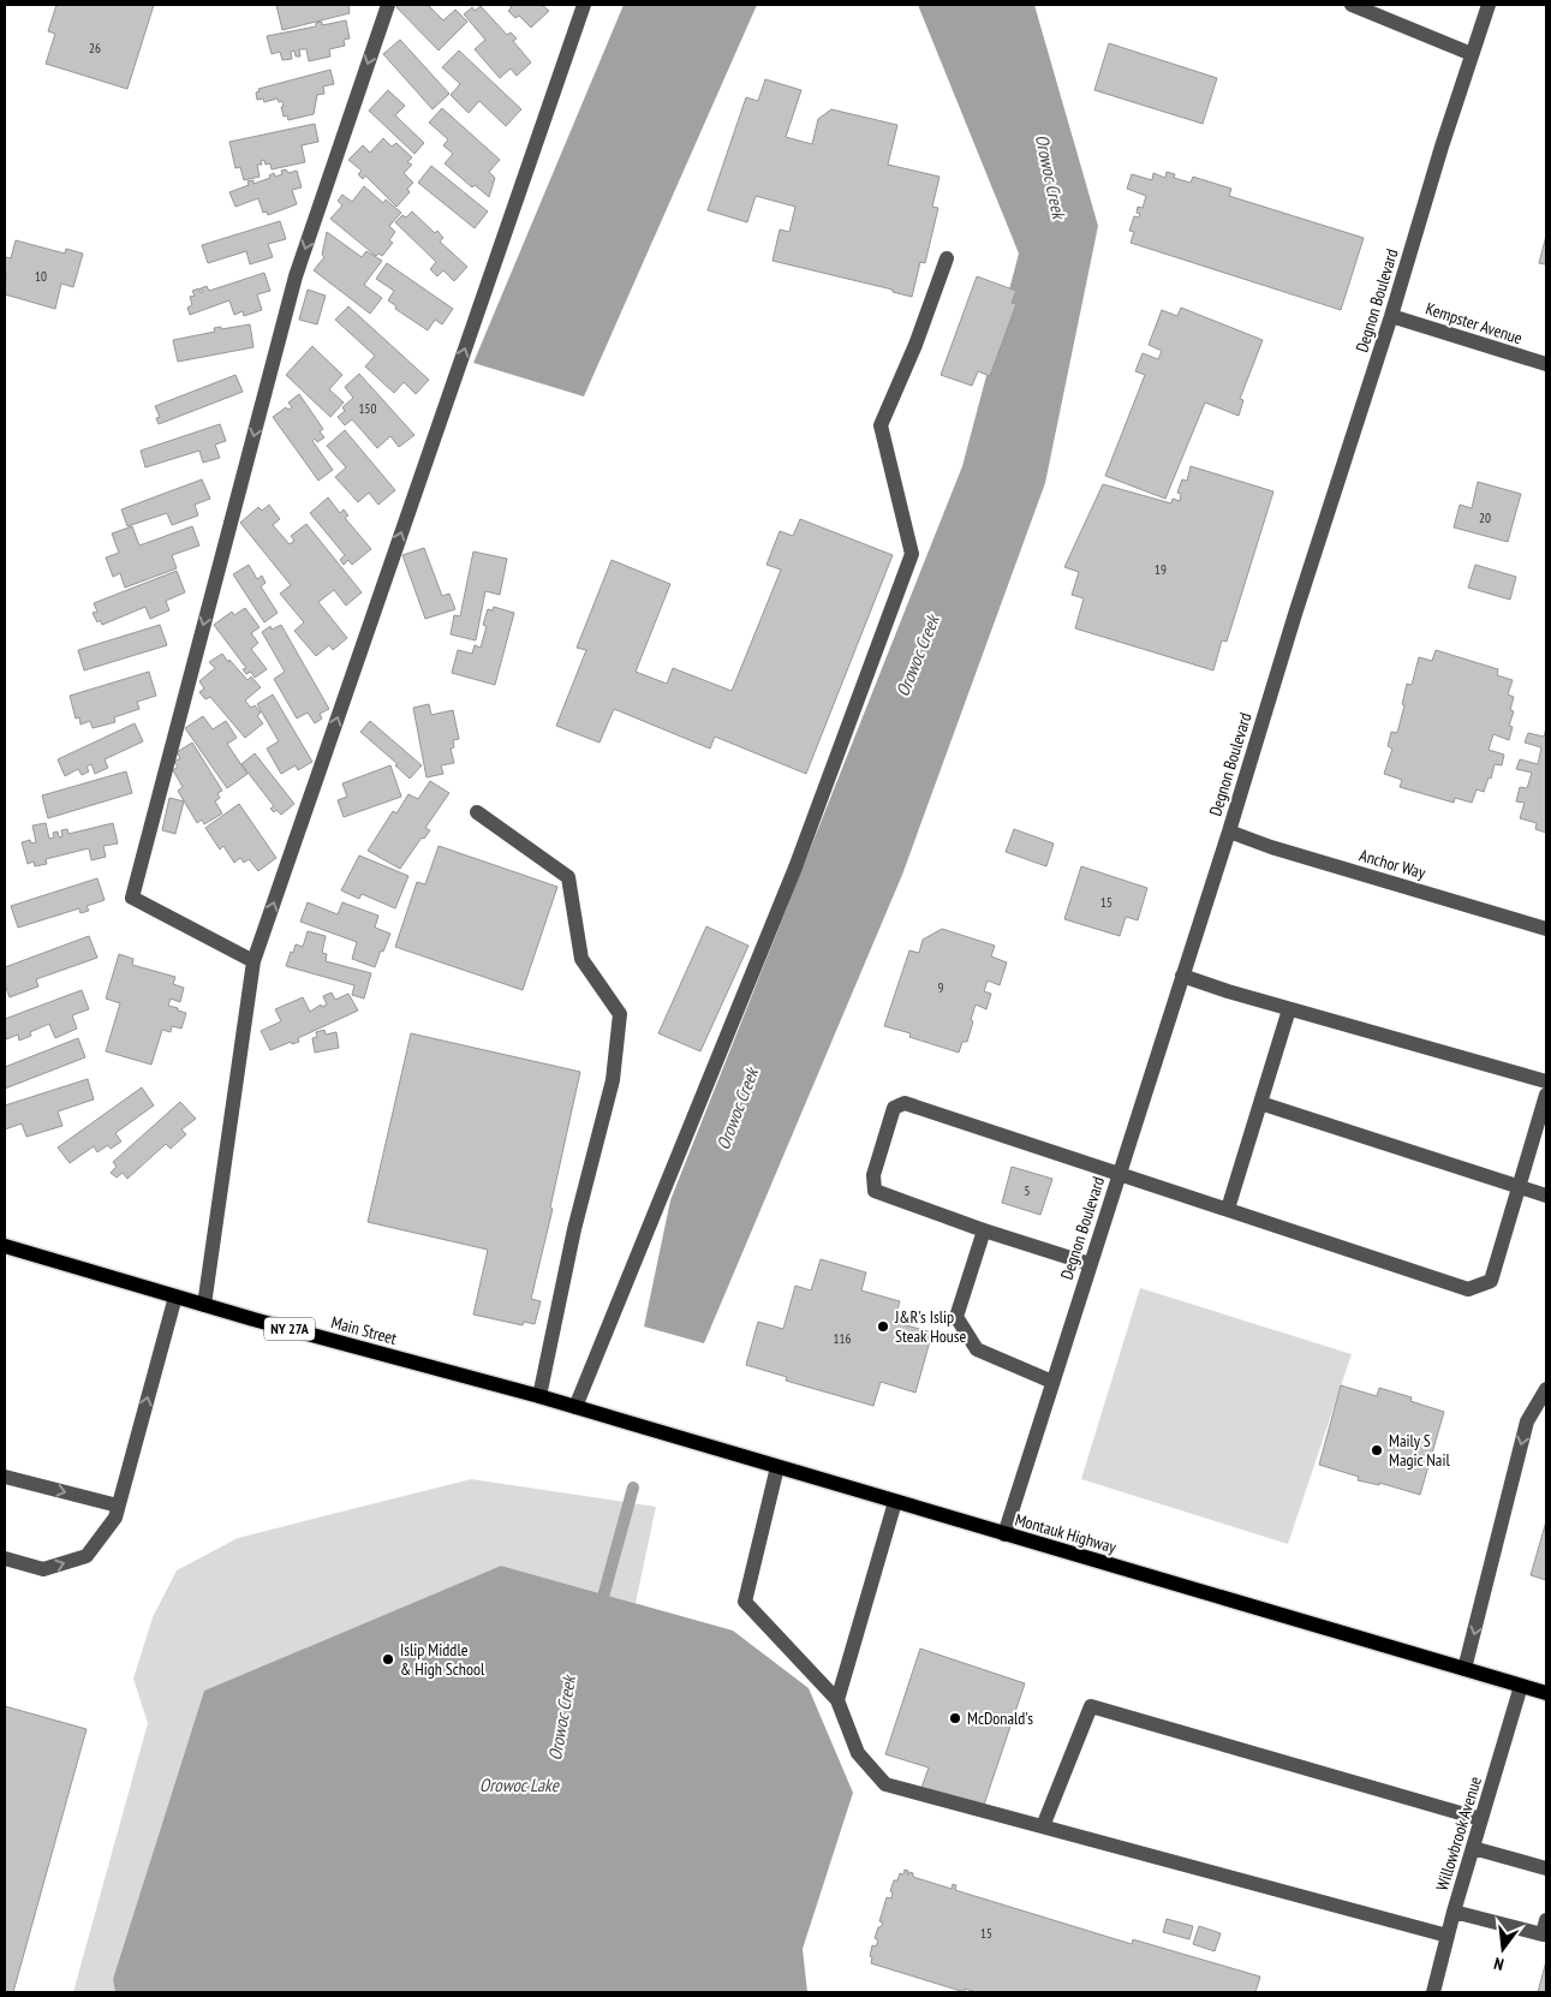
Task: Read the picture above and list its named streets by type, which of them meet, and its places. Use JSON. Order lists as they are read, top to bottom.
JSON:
{
  "streets": {
    "main road": ["NY 27A", "Main Street", "Montauk Highway"],
    "street": [
      "Degnon Boulevard",
      "Kempster Avenue",
      "Anchor Way",
      "Willowbrook Avenue"
    ]
  },
  "crossings": [
    ["Degnon Boulevard", "Kempster Avenue"],
    ["Degnon Boulevard", "Anchor Way"],
    ["Degnon Boulevard", "Montauk Highway"],
    ["Main Street", "Montauk Highway"],
    ["Montauk Highway", "Willowbrook Avenue"]
  ],
  "water": ["Orowoc Creek", "Orowoc Lake"],
  "places": [
    "J&R's Islip Steak House",
    "Maily S Magic Nail",
    "Islip Middle & High School",
    "McDonald's"
  ],
  "house_numbers": [
    "26",
    "10",
    "150",
    "20",
    "19",
    "15",
    "9",
    "5",
    "116",
    "15"
  ],
  "north": "bottom"
}
